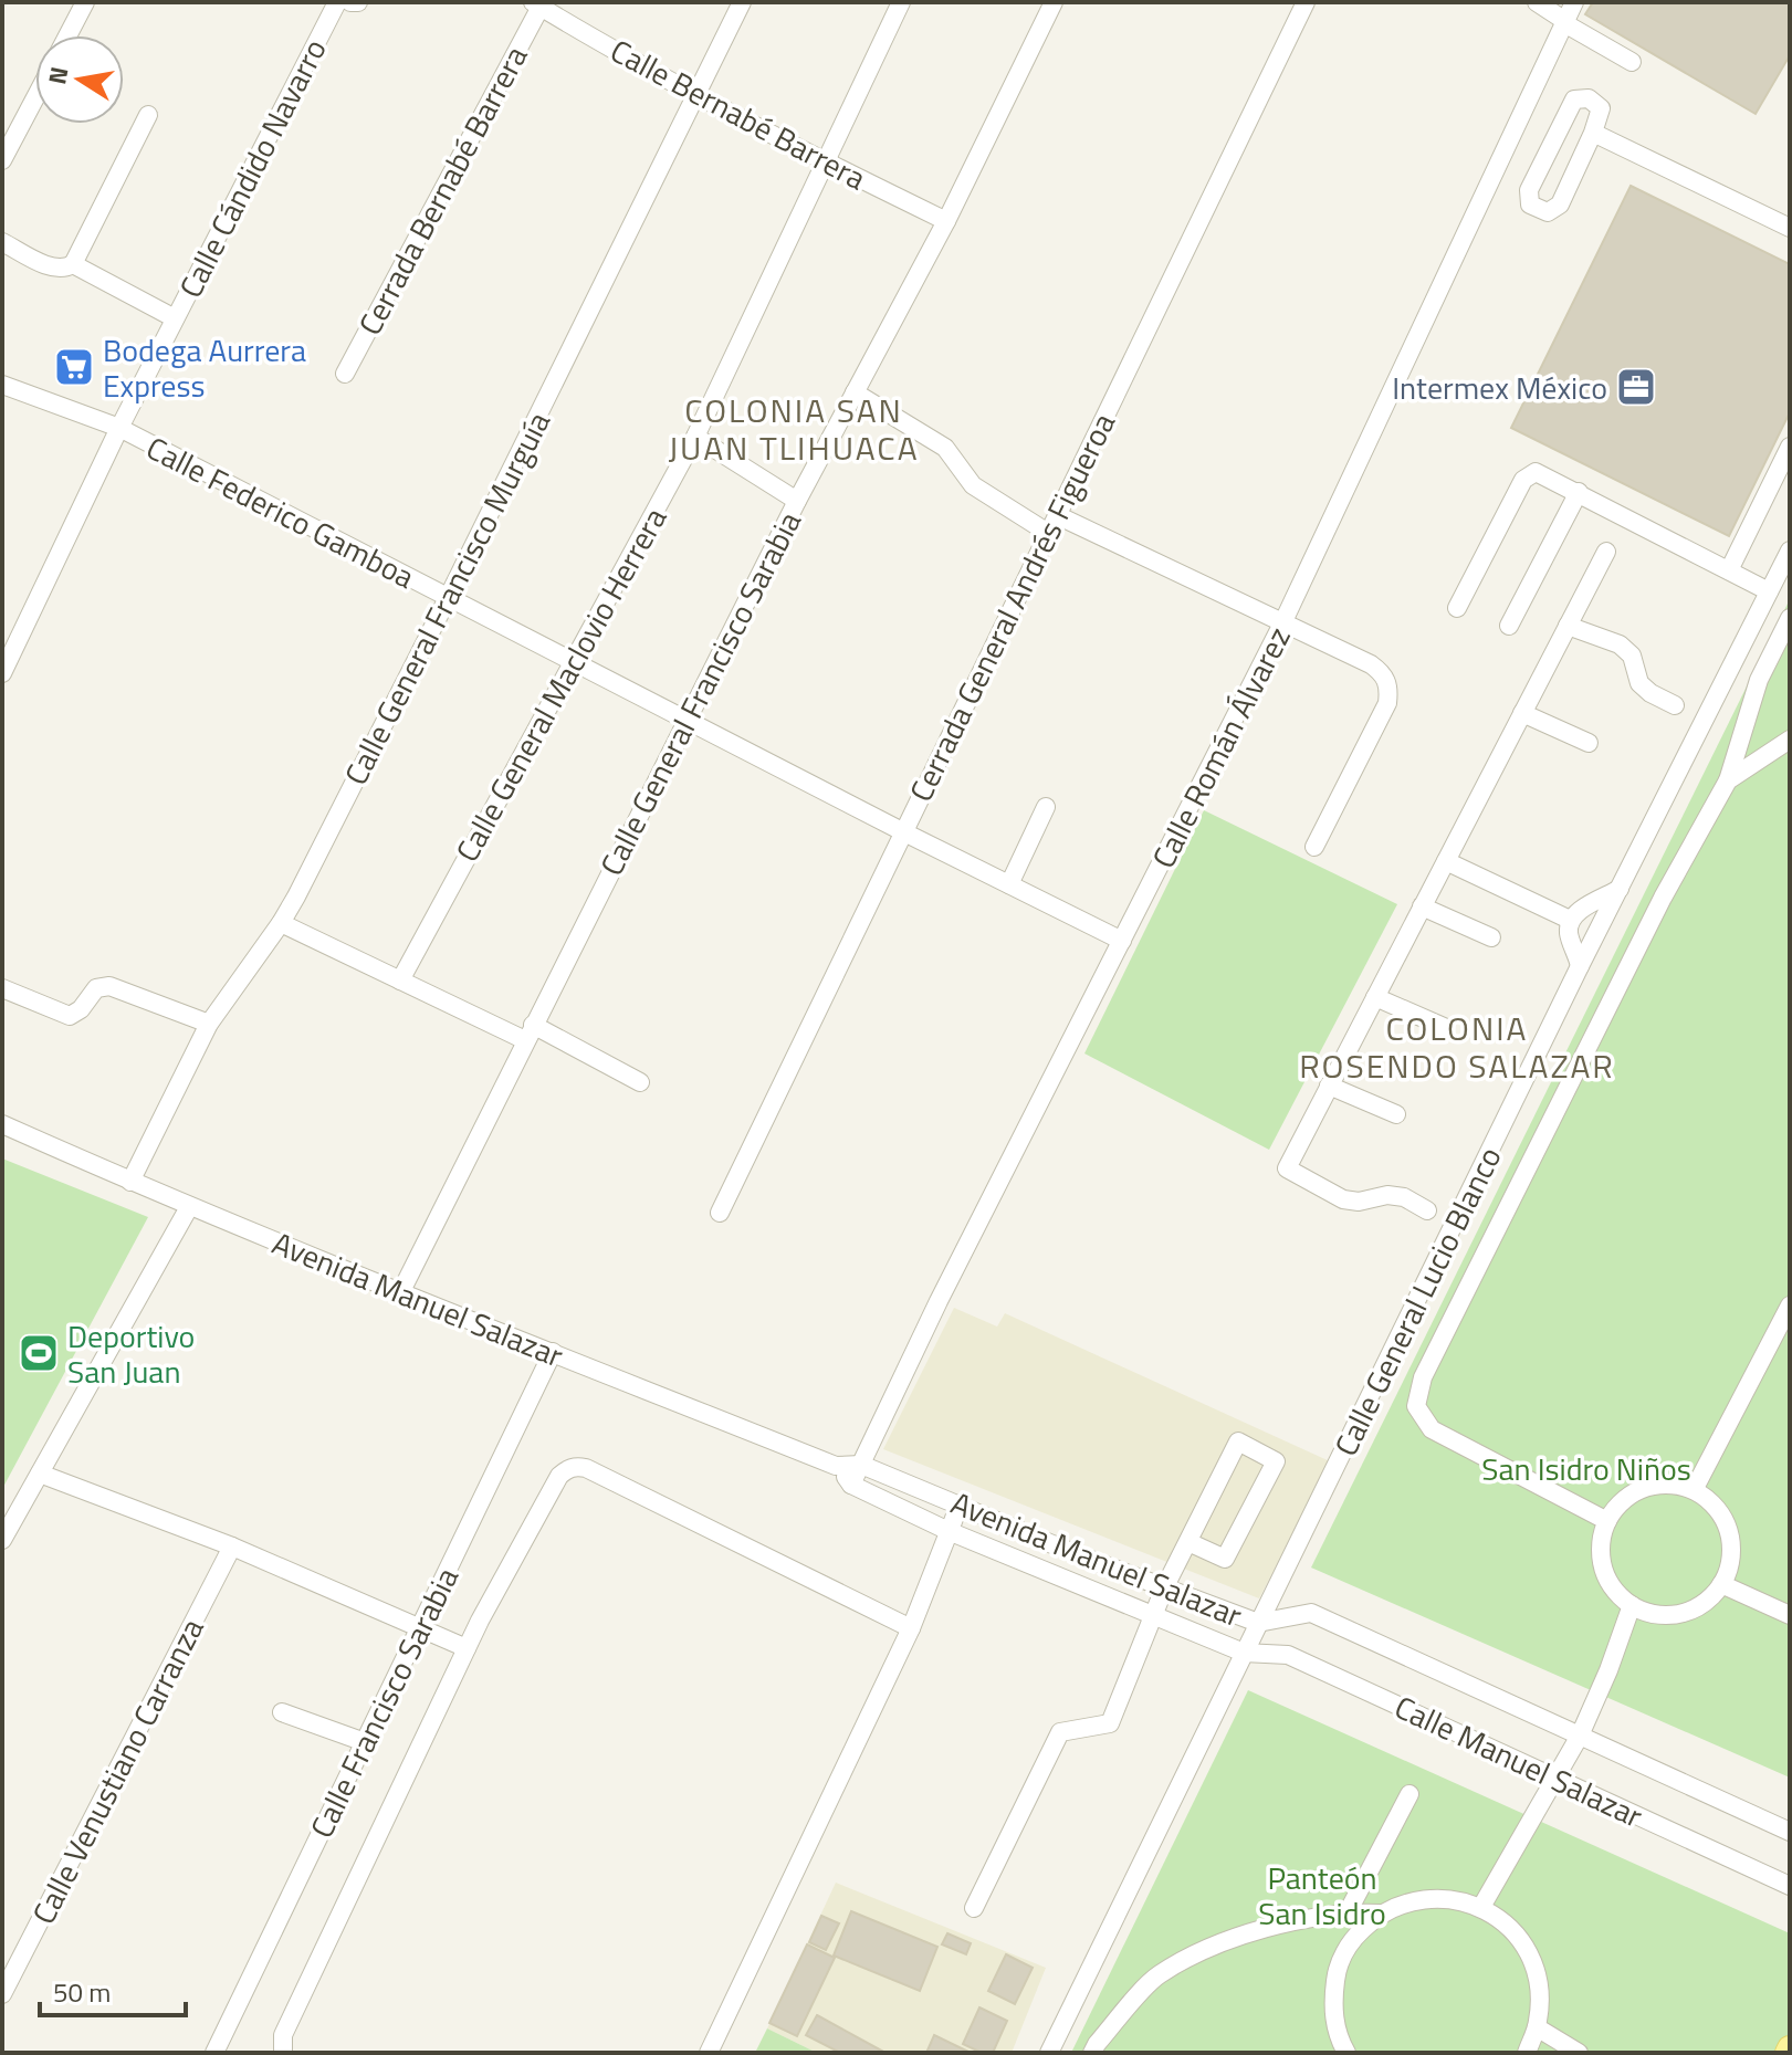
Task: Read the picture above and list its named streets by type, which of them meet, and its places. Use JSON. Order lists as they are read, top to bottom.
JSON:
{
  "streets": {
    "street": [
      "Calle Bernabé Barrera",
      "Calle Cándido Navarro",
      "Cerrada Bernabé Barrera",
      "Calle Federico Gamboa",
      "Calle General Francisco Murguía",
      "Cerrada General Andrés Figueroa",
      "Calle General Maclovio Herrera",
      "Calle General Francisco Sarabia",
      "Calle Román Álvarez",
      "Avenida Manuel Salazar",
      "Calle General Lucio Blanco",
      "Calle Francisco Sarabia",
      "Calle Manuel Salazar",
      "Calle Venustiano Carranza"
    ]
  },
  "crossings": [
    ["Calle Bernabé Barrera", "Cerrada Bernabé Barrera"],
    ["Calle Bernabé Barrera", "Calle General Francisco Murguía"],
    ["Calle Bernabé Barrera", "Calle General Maclovio Herrera"],
    ["Calle Bernabé Barrera", "Calle General Francisco Sarabia"],
    ["Calle Cándido Navarro", "Calle Federico Gamboa"],
    ["Calle Federico Gamboa", "Calle General Francisco Murguía"],
    ["Calle Federico Gamboa", "Cerrada General Andrés Figueroa"],
    ["Calle Federico Gamboa", "Calle General Maclovio Herrera"],
    ["Calle Federico Gamboa", "Calle General Francisco Sarabia"],
    ["Calle Federico Gamboa", "Calle Román Álvarez"],
    ["Calle General Francisco Murguía", "Avenida Manuel Salazar"],
    ["Calle General Francisco Sarabia", "Avenida Manuel Salazar"],
    ["Calle Román Álvarez", "Avenida Manuel Salazar"],
    ["Avenida Manuel Salazar", "Calle General Lucio Blanco"],
    ["Avenida Manuel Salazar", "Calle Francisco Sarabia"],
    ["Avenida Manuel Salazar", "Calle Manuel Salazar"],
    ["Calle General Lucio Blanco", "Calle Manuel Salazar"]
  ],
  "districts": ["COLONIA SAN JUAN TLIHUACA", "COLONIA ROSENDO SALAZAR"],
  "parks": ["San Isidro Niños", "Panteón San Isidro"],
  "places": {
    "supermarket": ["Bodega Aurrera Express"],
    "office": ["Intermex México"],
    "sports": ["Deportivo San Juan"]
  },
  "scale_bar": "50 m",
  "north": "left"
}
